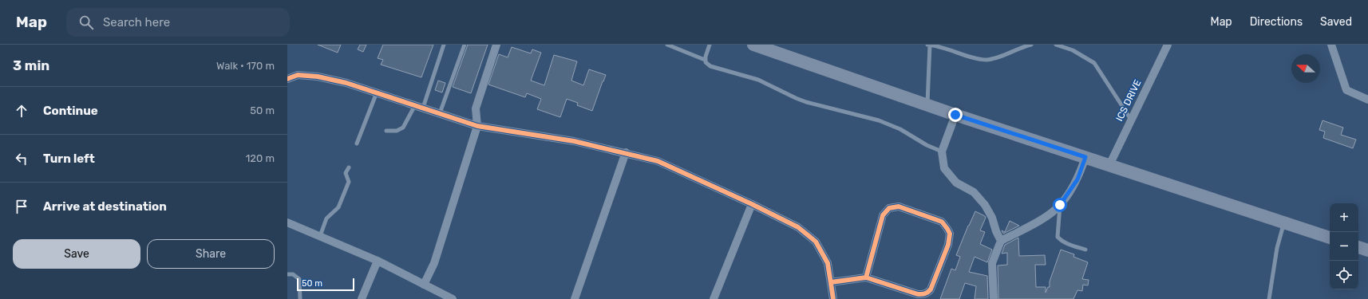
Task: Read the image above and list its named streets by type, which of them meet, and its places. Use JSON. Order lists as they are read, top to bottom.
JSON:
{
  "streets": {
    "street": ["ICS DRIVE"]
  },
  "scale_bar": "50 m",
  "north": "left",
  "page": {
    "header": "Map",
    "search": "Search here",
    "nav": ["Map", "Directions", "Saved"],
    "heading": ["3 min", "Walk · 170 m"],
    "list": [
      ["Continue", "50 m"],
      ["Turn left", "120 m"],
      "Arrive at destination"
    ],
    "map_buttons": ["+", "−"],
    "buttons": ["Save", "Share"],
    "scale": "50 m"
  }
}
